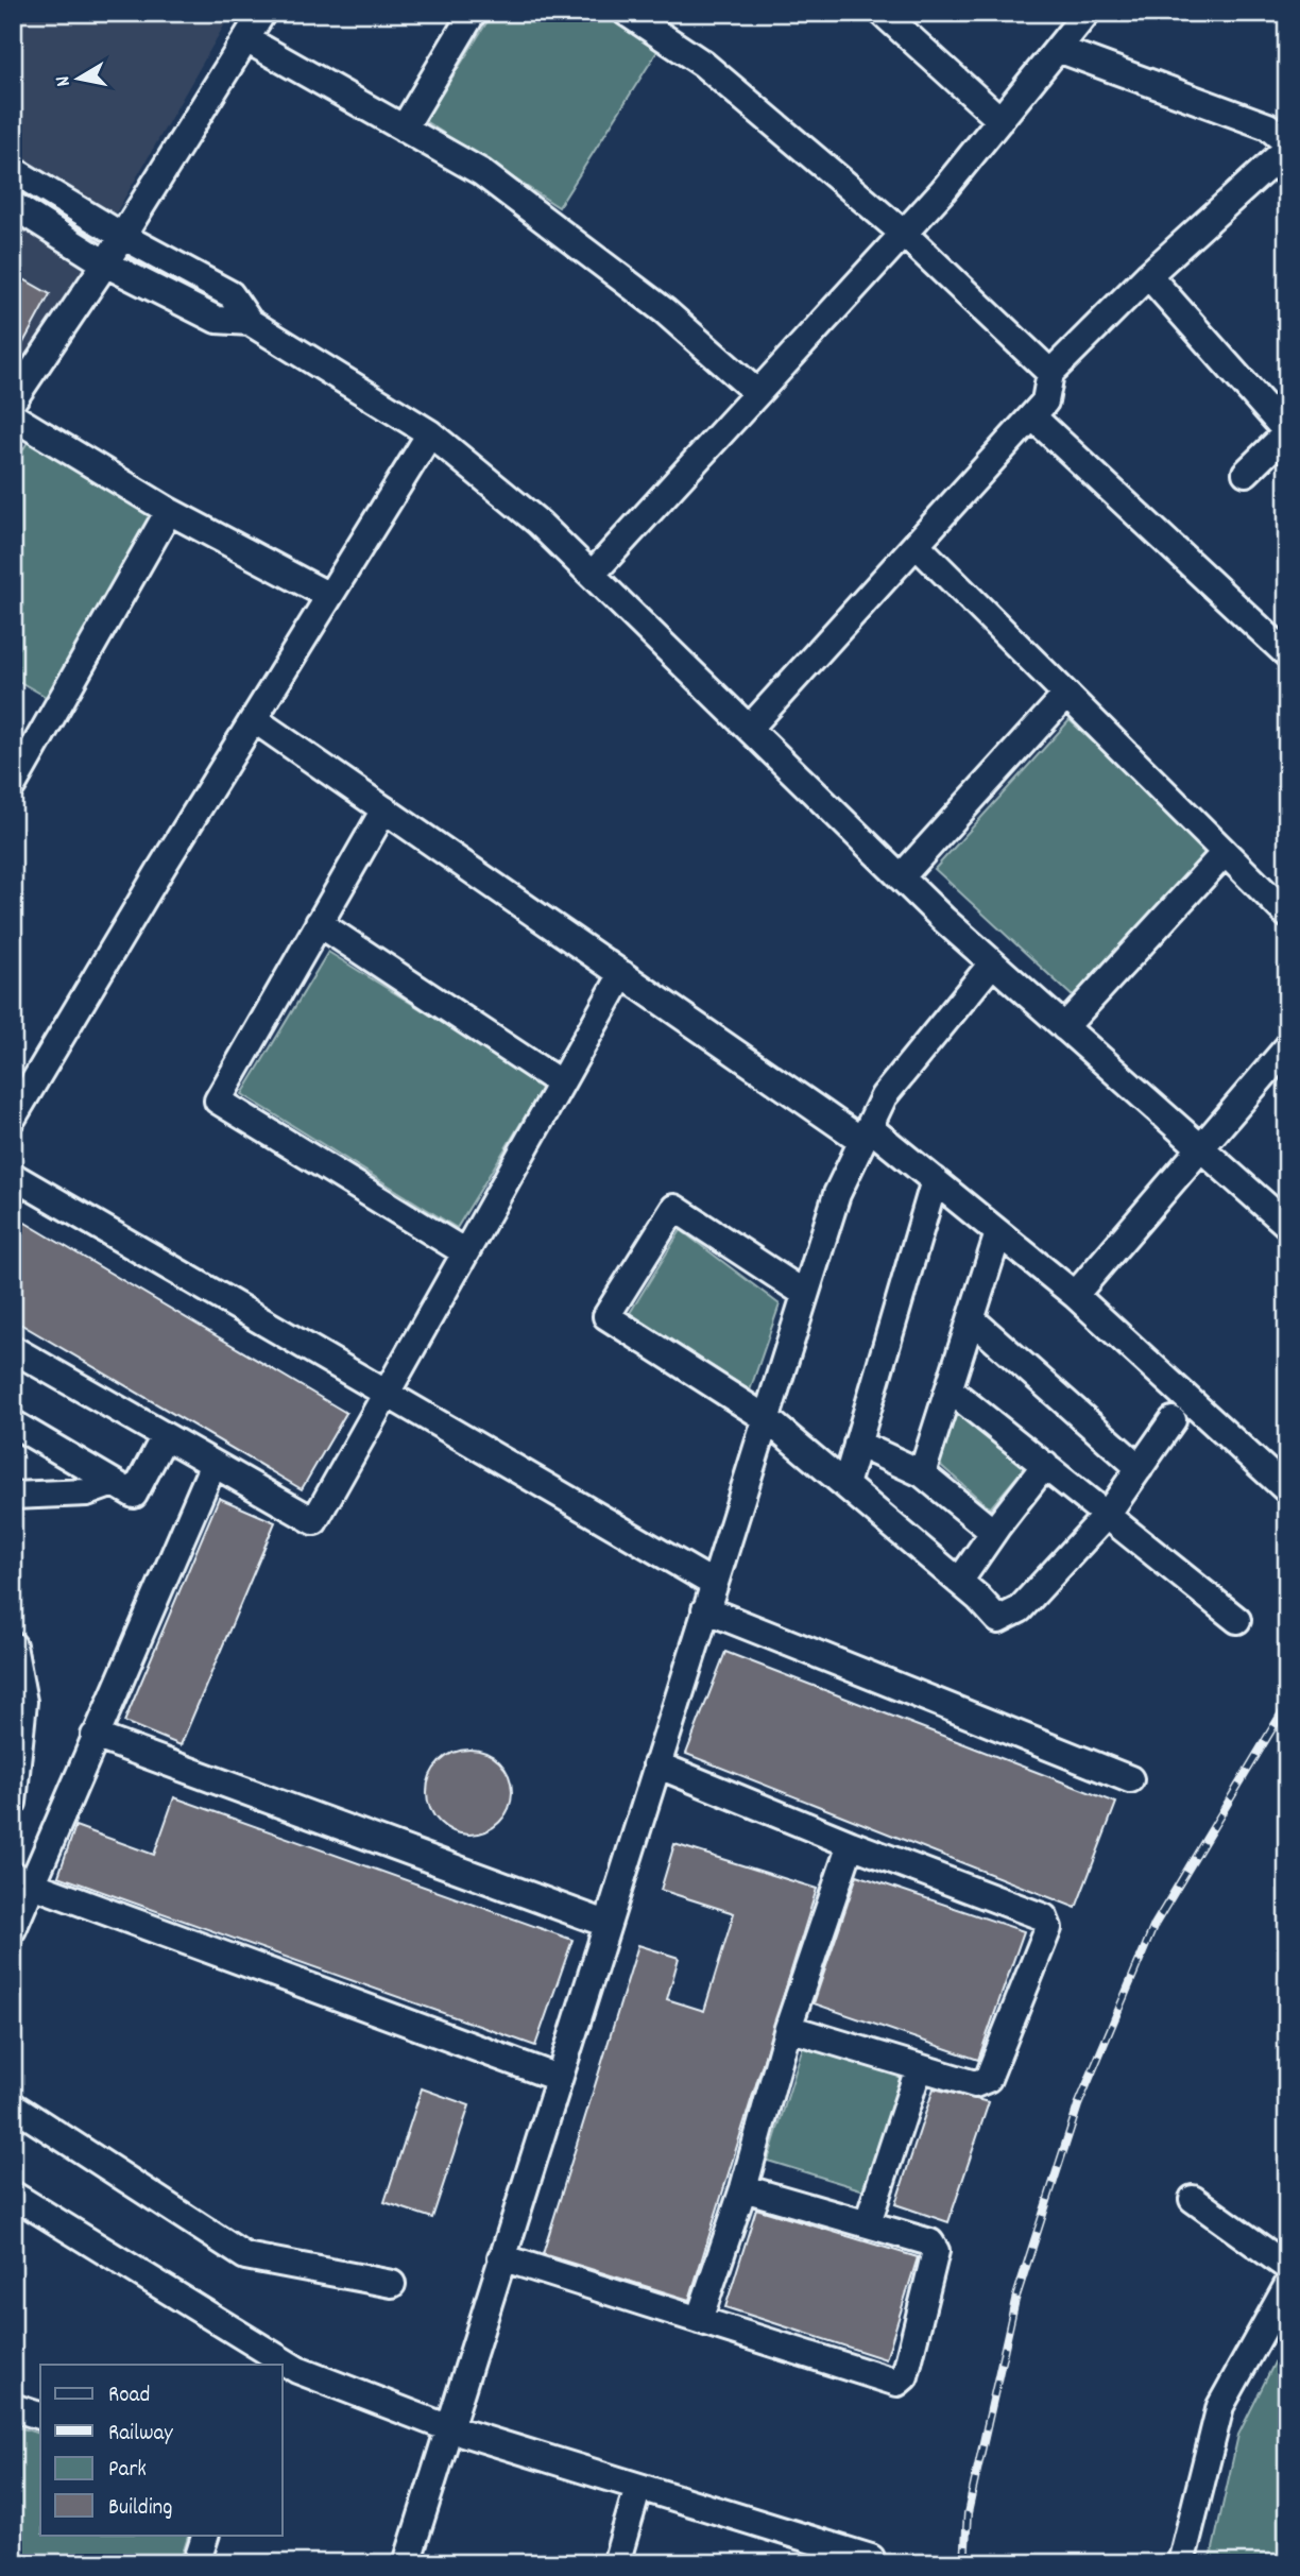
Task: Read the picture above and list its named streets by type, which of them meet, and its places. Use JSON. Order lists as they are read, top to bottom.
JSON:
{
  "legend": [
    "Road",
    "Railway",
    "Park",
    "Building"
  ],
  "north": "left"
}
